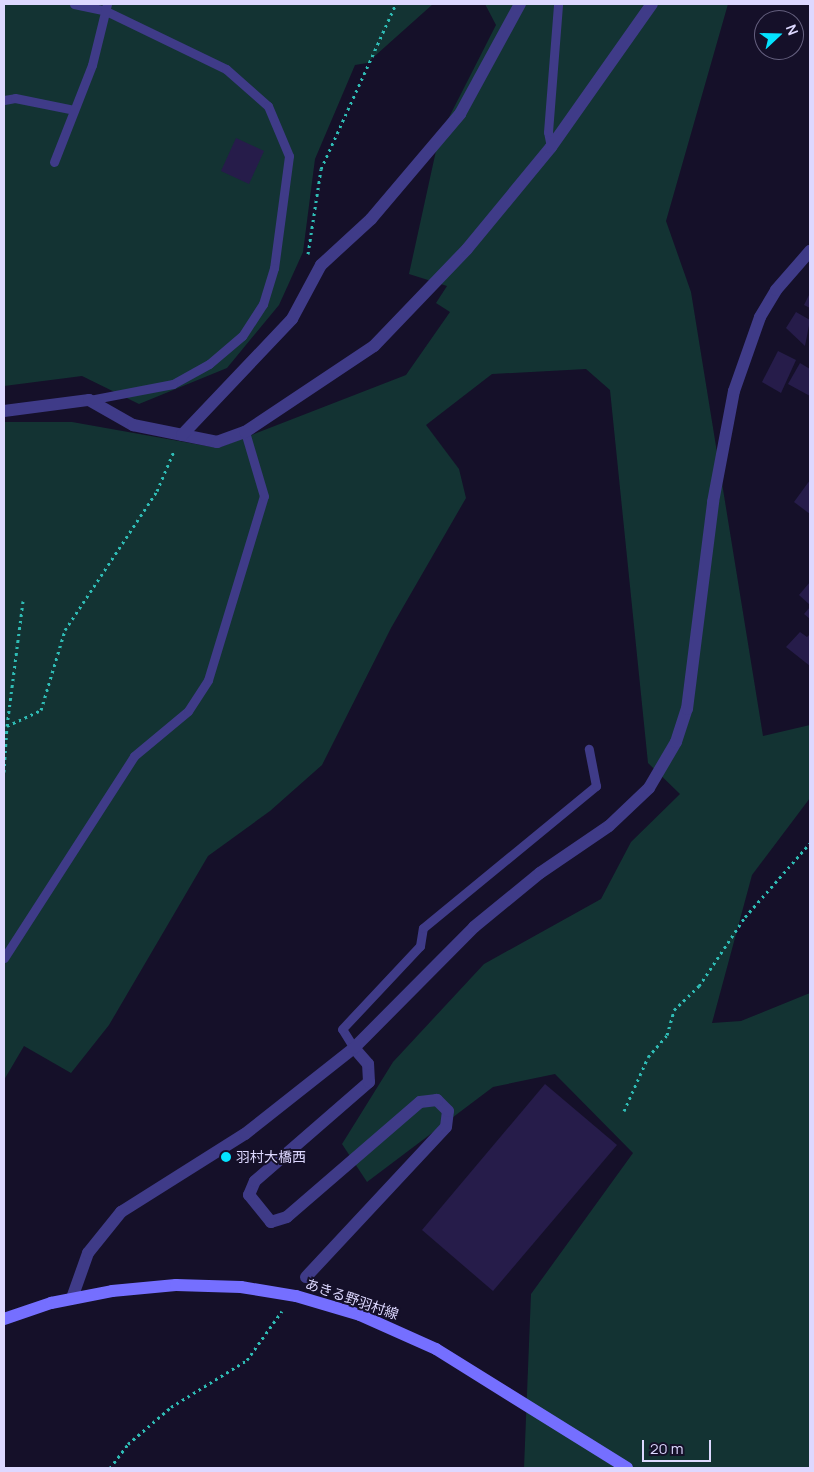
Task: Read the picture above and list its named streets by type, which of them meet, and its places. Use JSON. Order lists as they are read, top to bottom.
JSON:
{
  "streets": {
    "main road": ["あきる野羽村線"]
  },
  "places": ["羽村大橋西"],
  "scale_bar": "20 m",
  "north": "right"
}
